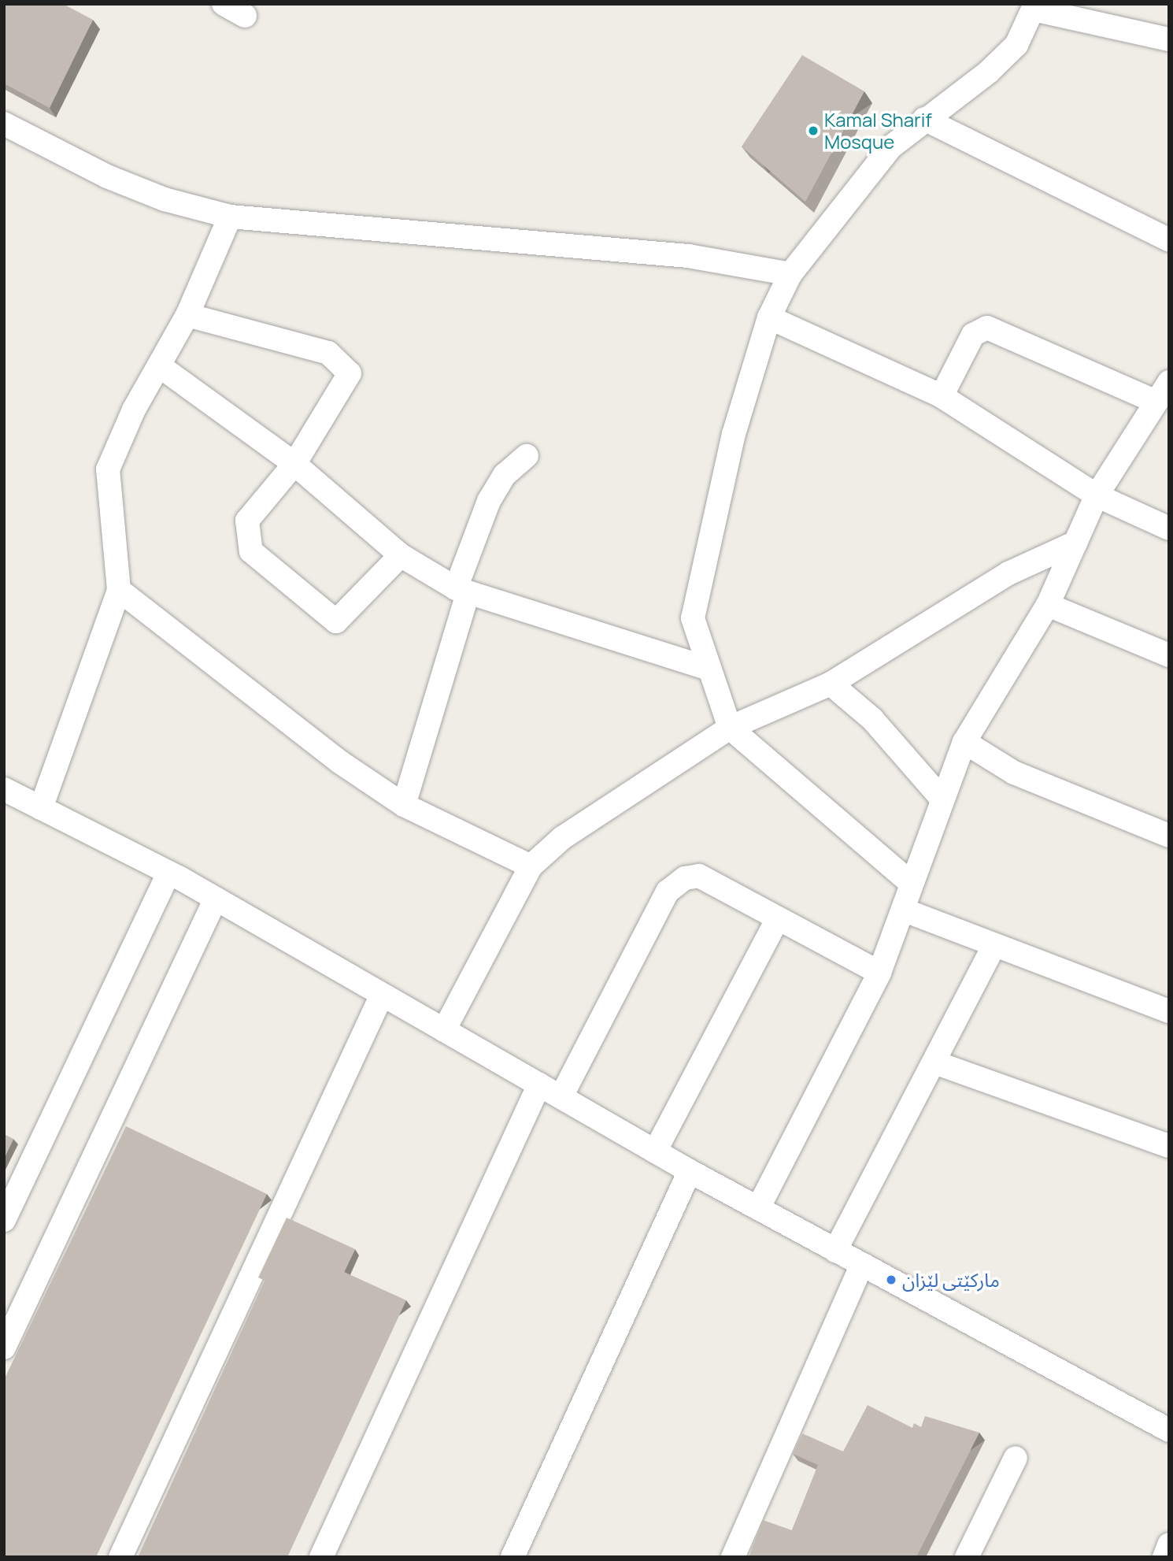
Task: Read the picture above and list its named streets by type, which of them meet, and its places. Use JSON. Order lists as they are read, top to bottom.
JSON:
{
  "places": ["Kamal Sharif Mosque", "مارکێتی لێزان"]
}
